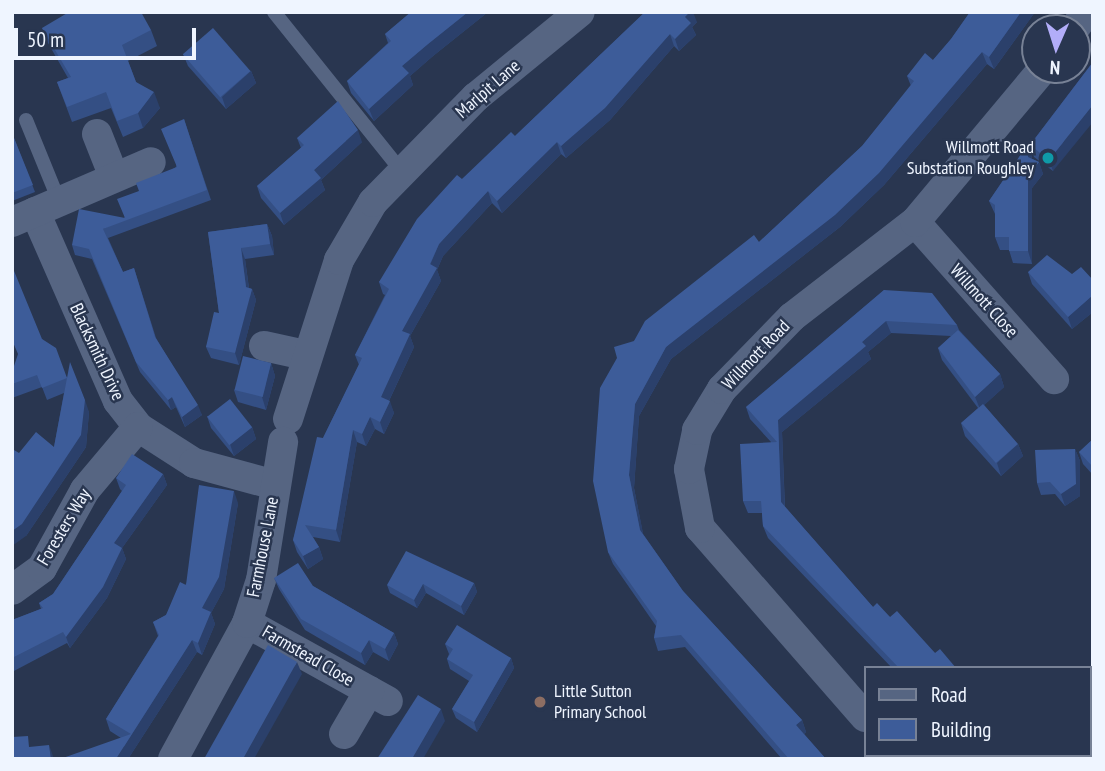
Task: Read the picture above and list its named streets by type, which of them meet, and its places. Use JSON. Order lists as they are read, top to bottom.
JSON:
{
  "streets": {
    "street": [
      "Marlpit Lane",
      "Willmott Close",
      "Blacksmith Drive",
      "Willmott Road",
      "Foresters Way",
      "Farmhouse Lane",
      "Farmstead Close"
    ]
  },
  "crossings": [
    ["Marlpit Lane", "Farmhouse Lane"],
    ["Willmott Close", "Willmott Road"],
    ["Blacksmith Drive", "Foresters Way"],
    ["Blacksmith Drive", "Farmhouse Lane"],
    ["Farmhouse Lane", "Farmstead Close"]
  ],
  "places": ["Willmott Road Substation Roughley", "Little Sutton Primary School"],
  "legend": ["Road", "Building"],
  "scale_bar": "50 m",
  "north": "bottom"
}
